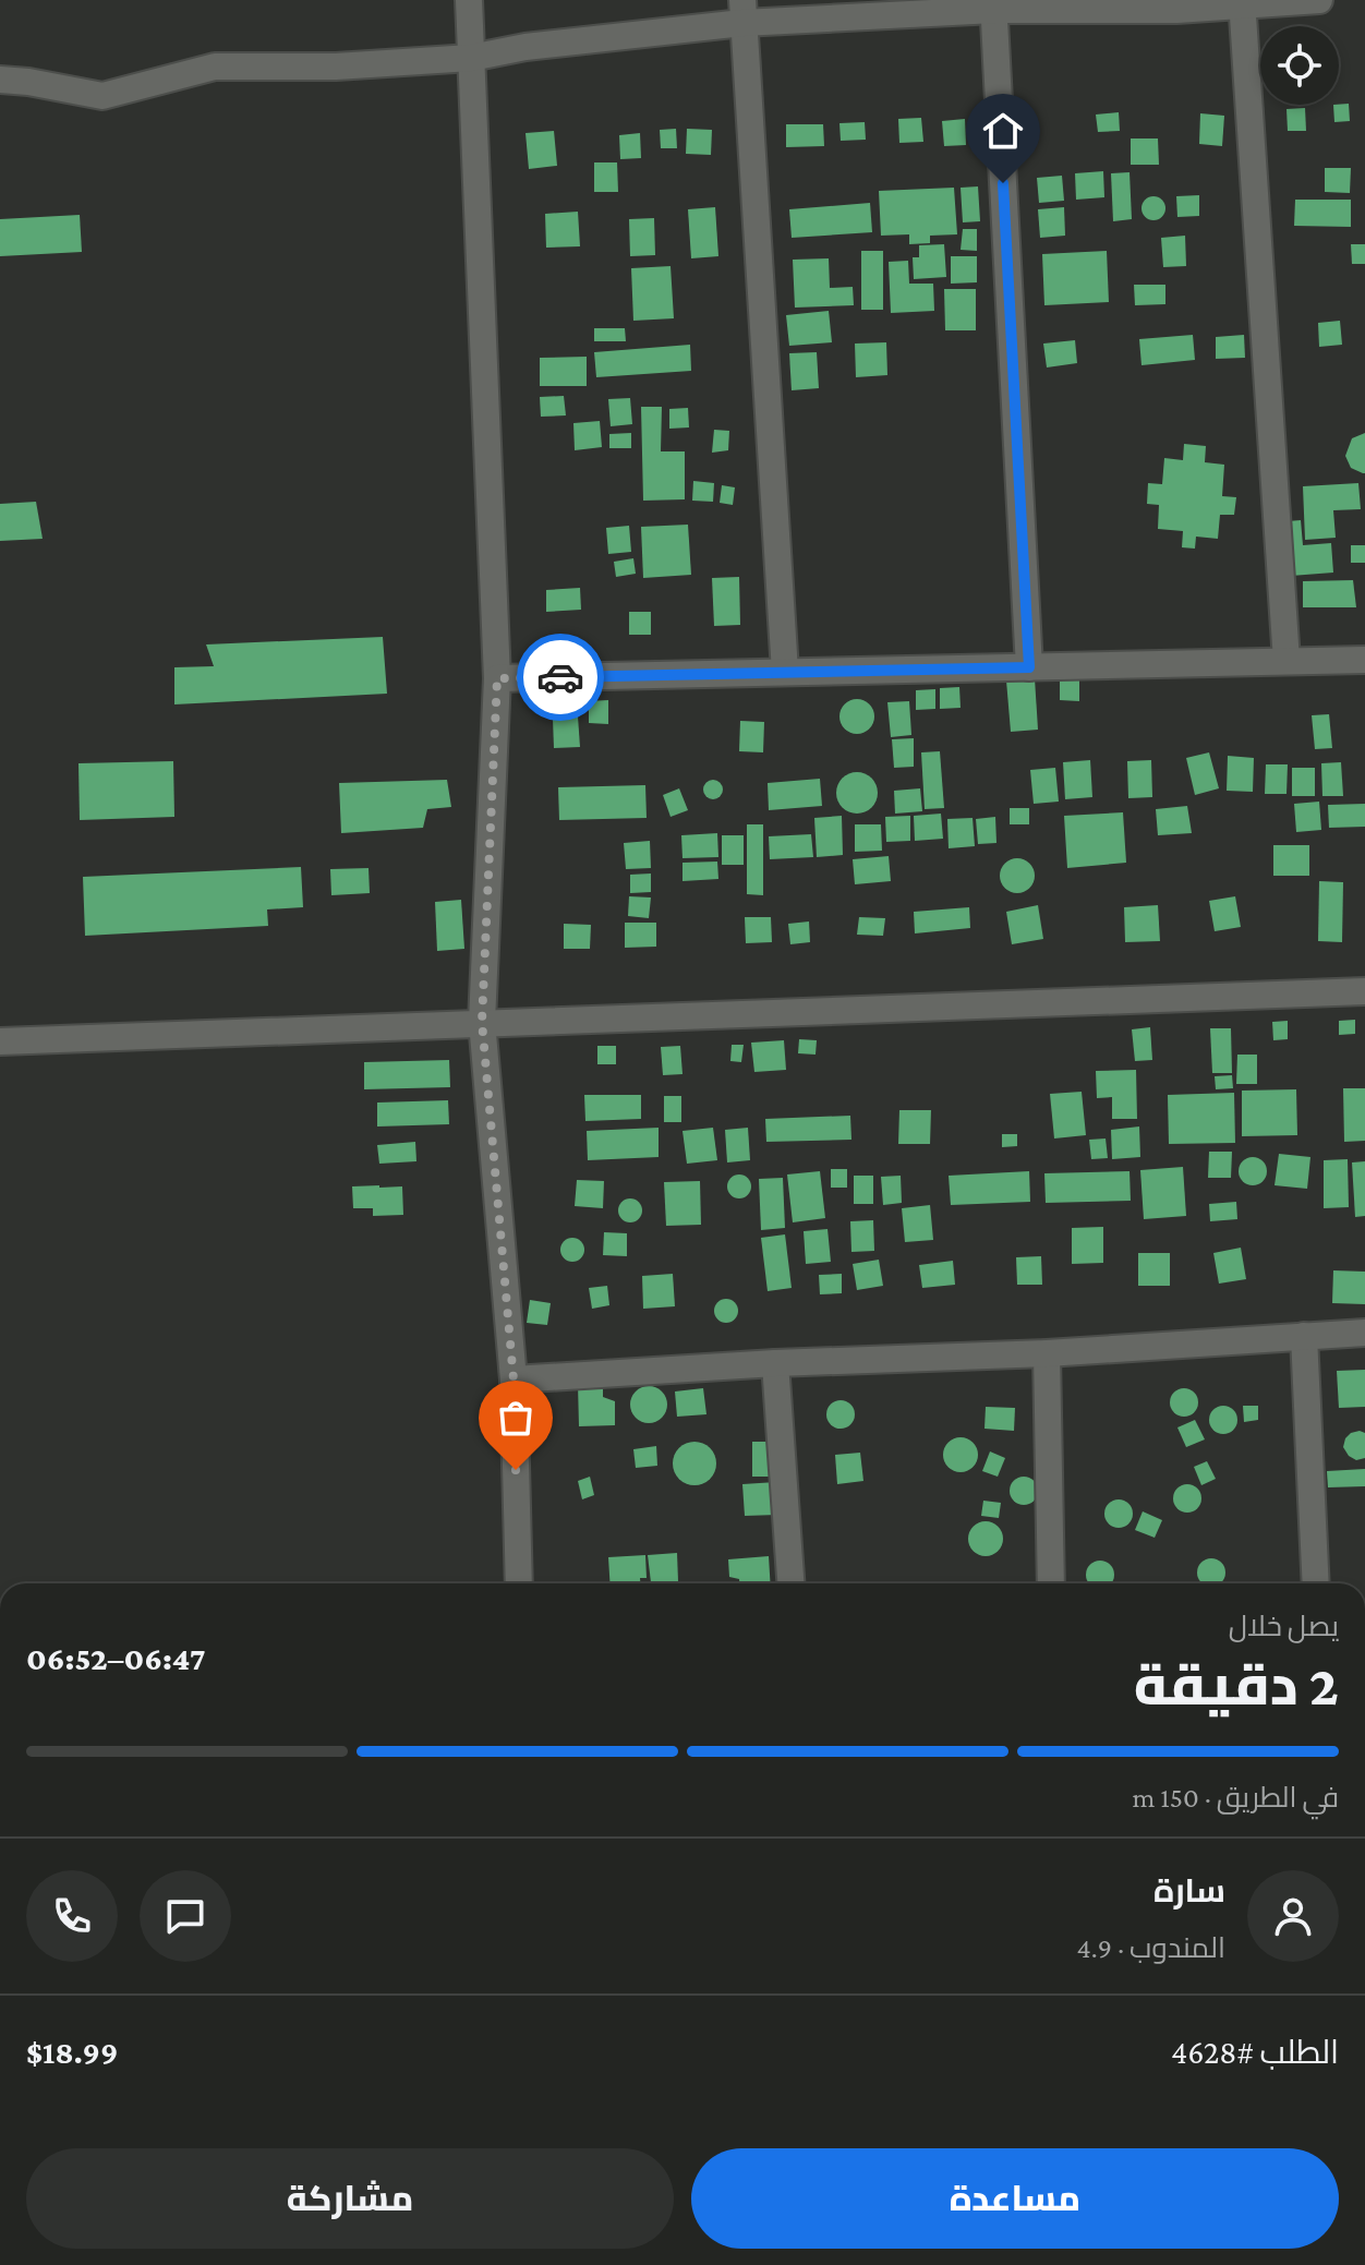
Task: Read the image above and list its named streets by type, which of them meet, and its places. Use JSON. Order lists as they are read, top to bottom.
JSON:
{
  "page": {
    "heading": ["2 دقيقة", "يصل خلال", "06:47–06:52"],
    "panel": [
      "سارة",
      "المندوب · 4.9",
      "الطلب #4628",
      "$18.99"
    ],
    "bar": "في الطريق · 150 m",
    "buttons": ["مساعدة", "مشاركة"]
  }
}
